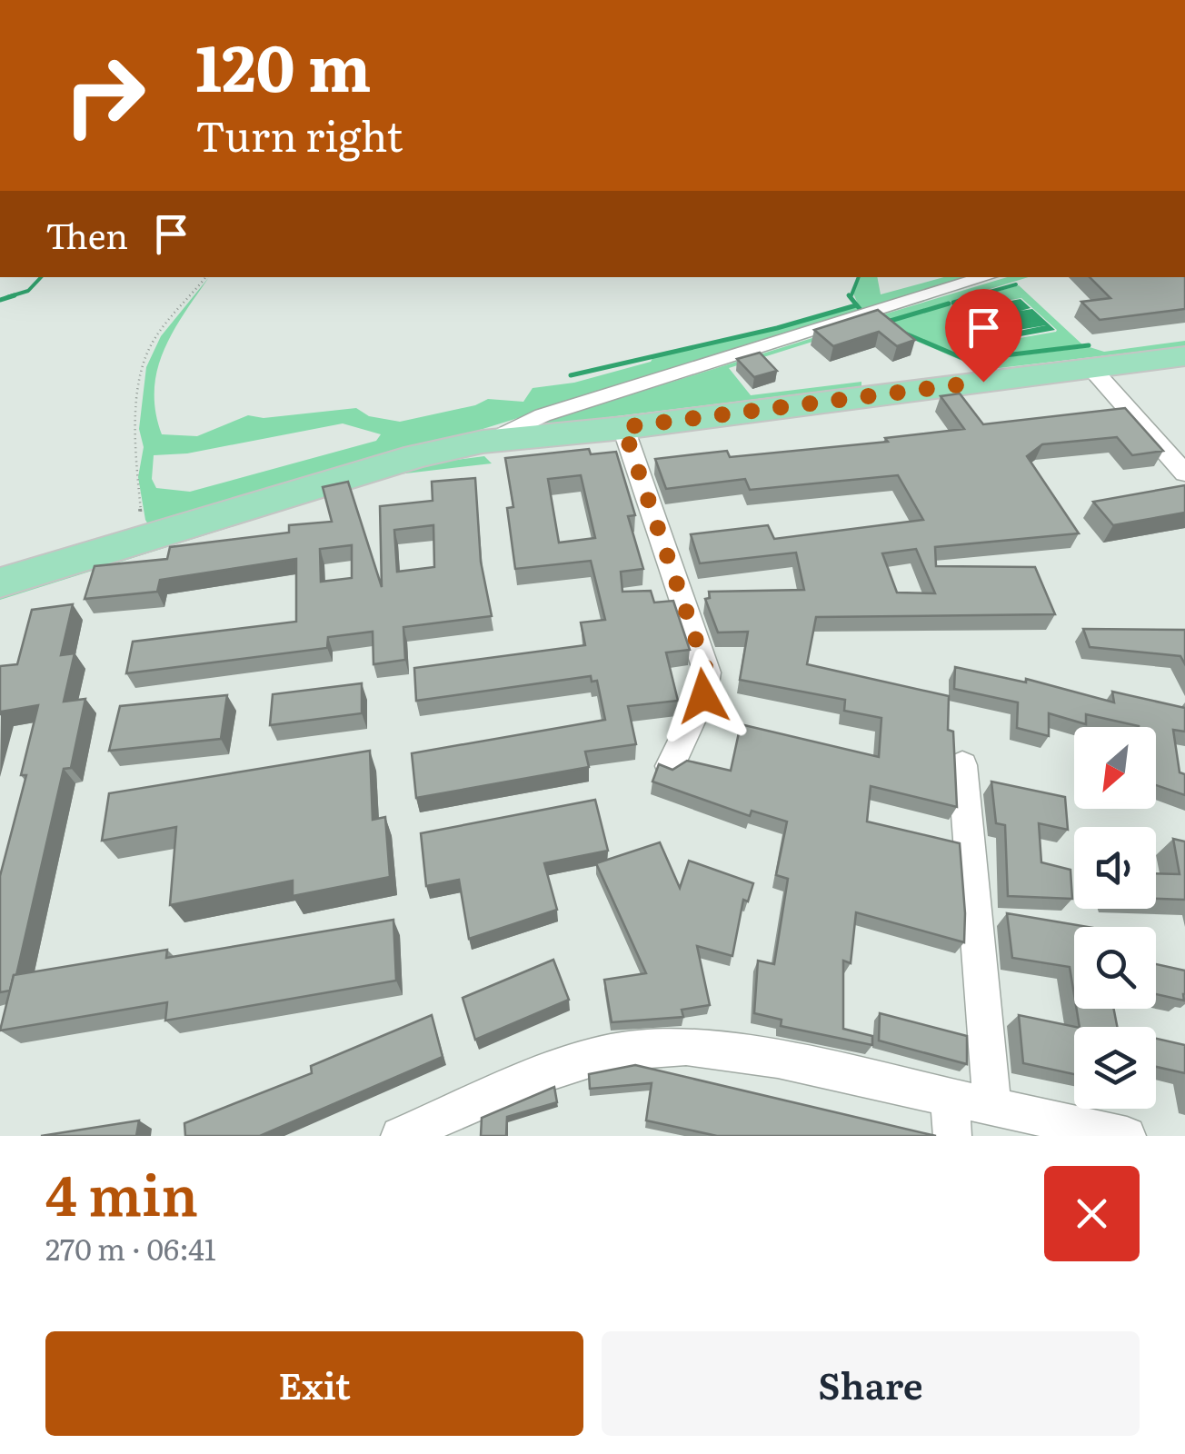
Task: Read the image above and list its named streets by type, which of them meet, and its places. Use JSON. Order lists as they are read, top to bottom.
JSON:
{
  "north": "bottom left",
  "page": {
    "turn": ["120 m", "Turn right"],
    "then": "Then",
    "heading": ["4 min", "270 m · 06:41"],
    "buttons": ["Exit", "Share"]
  }
}
